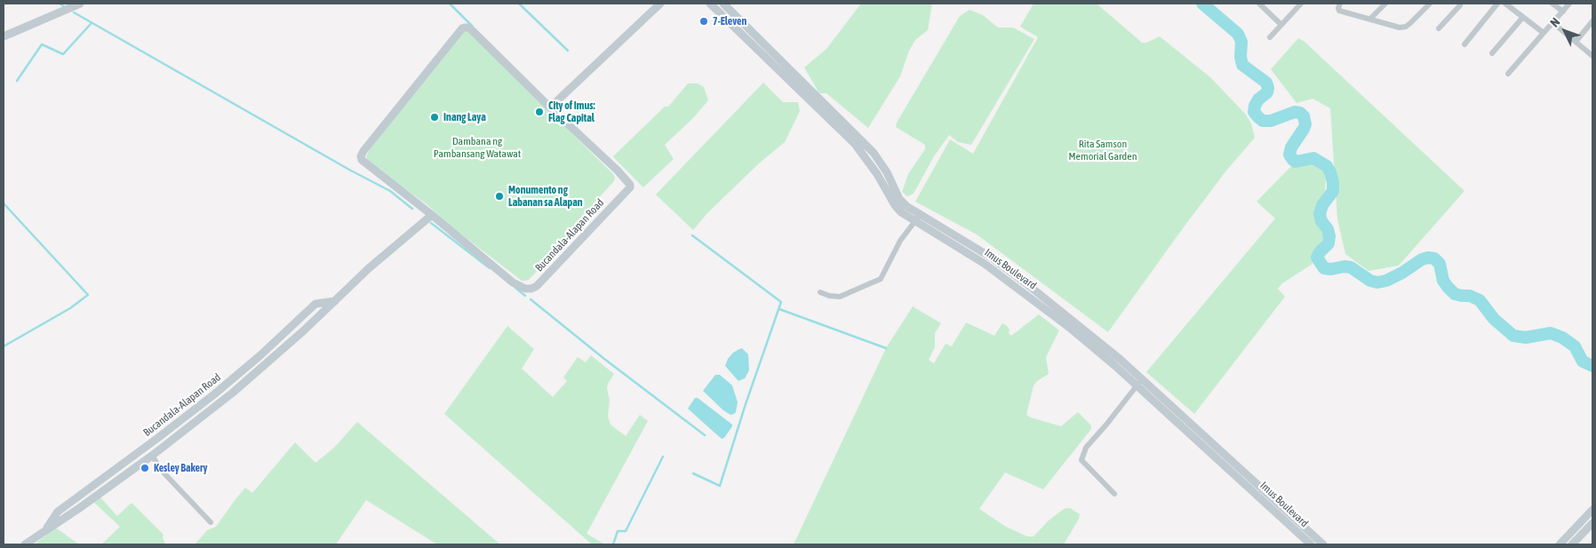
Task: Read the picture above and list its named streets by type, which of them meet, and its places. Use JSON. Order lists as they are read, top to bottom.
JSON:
{
  "streets": {
    "main road": ["Bucandala-Alapan Road", "Imus Boulevard"]
  },
  "parks": ["Dambana ng Pambansang Watawat", "Rita Samson Memorial Garden"],
  "places": [
    "7-Eleven",
    "City of Imus: Flag Capital",
    "Inang Laya",
    "Monumento ng Labanan sa Alapan",
    "Kesley Bakery"
  ],
  "north": "top left"
}
